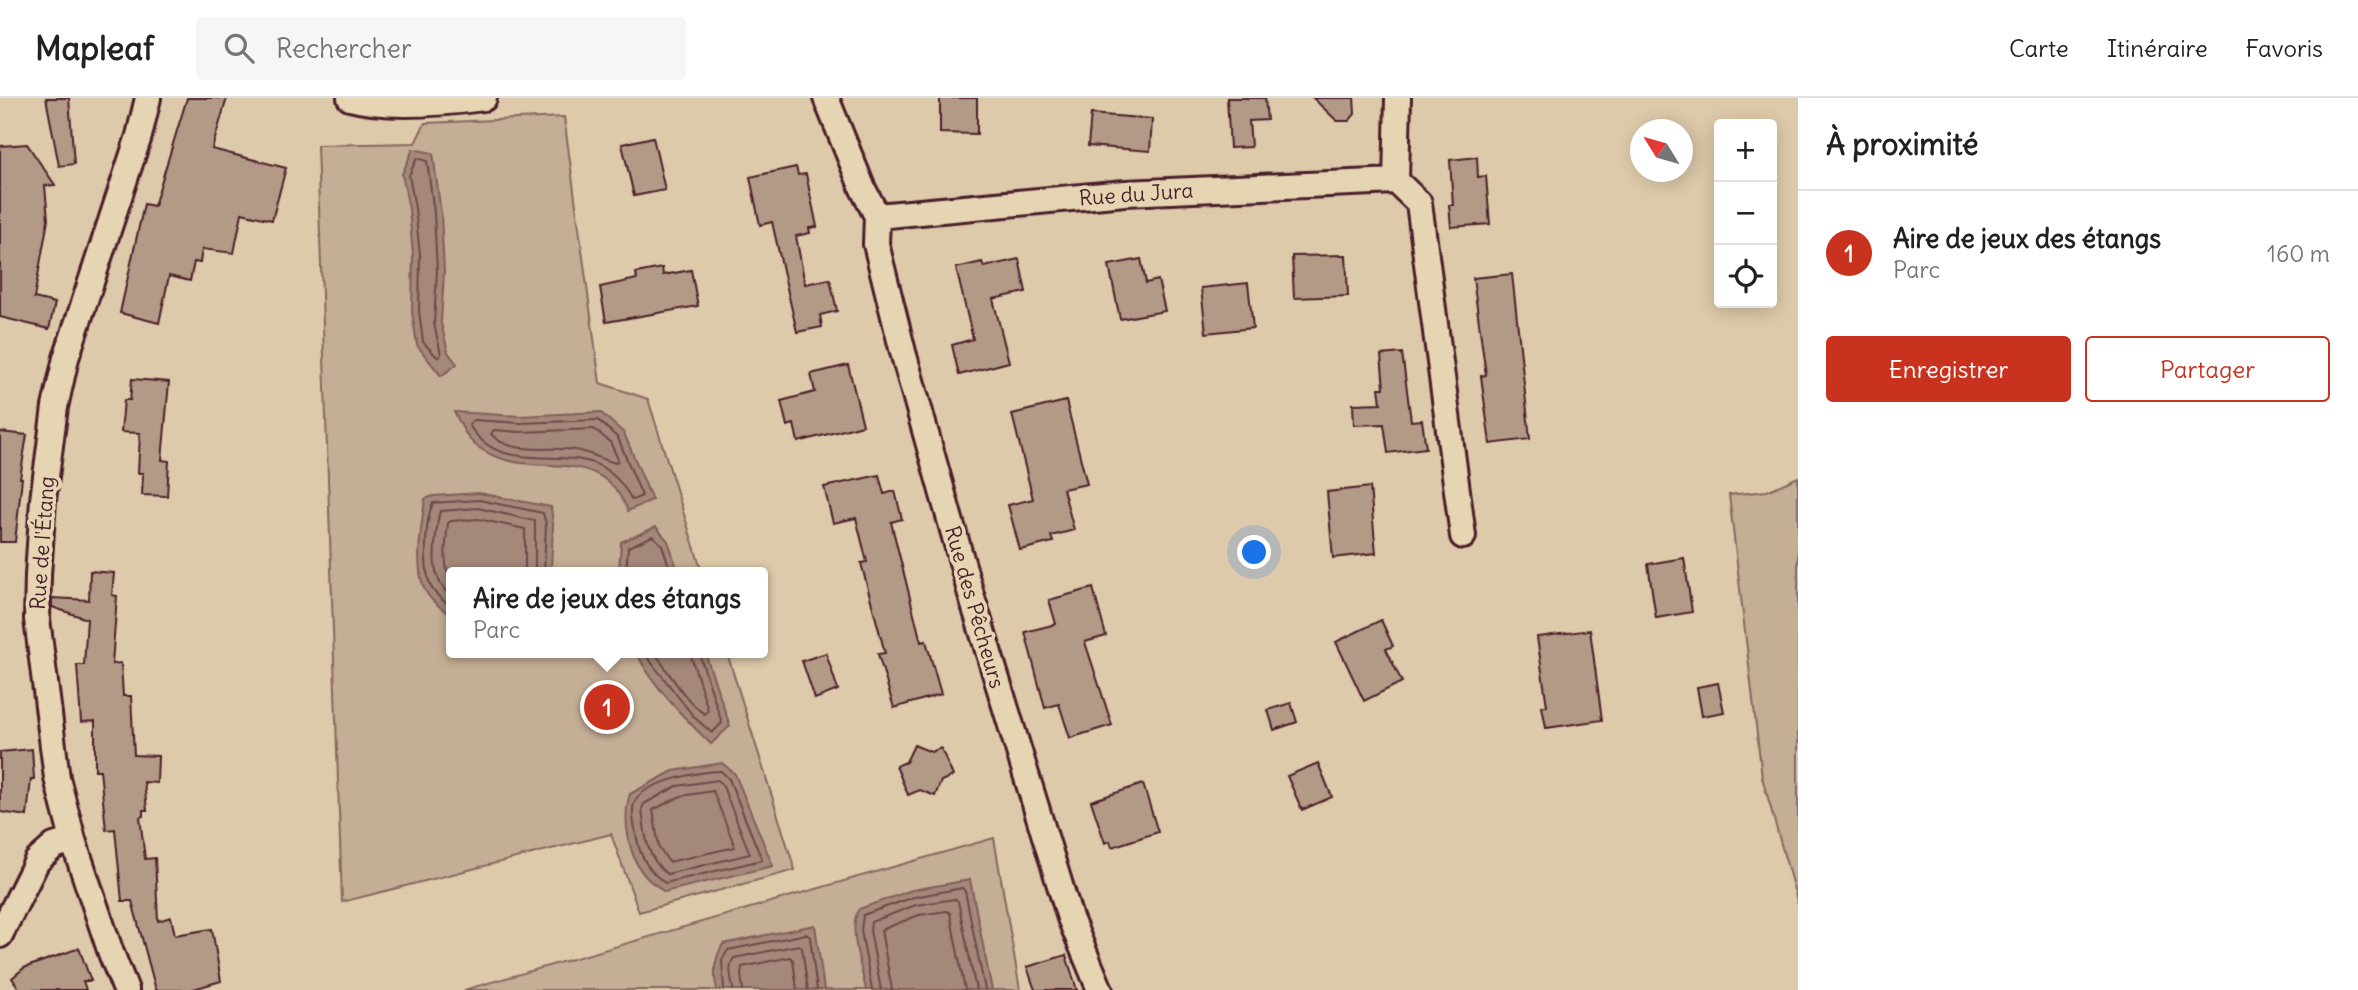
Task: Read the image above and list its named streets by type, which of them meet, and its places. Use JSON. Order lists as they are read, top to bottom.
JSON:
{
  "streets": {
    "street": ["Rue du Jura", "Rue de l'Étang", "Rue des Pêcheurs"]
  },
  "crossings": [
    ["Rue du Jura", "Rue des Pêcheurs"]
  ],
  "north": "top left",
  "page": {
    "header": "Mapleaf",
    "search": "Rechercher",
    "nav": ["Carte", "Itinéraire", "Favoris"],
    "heading": "À proximité",
    "map_buttons": ["+", "−"],
    "list": [
      {
        "mark": "1",
        "name": "Aire de jeux des étangs",
        "note": "Parc",
        "value": "160 m"
      }
    ],
    "buttons": ["Enregistrer", "Partager"],
    "popup": ["Aire de jeux des étangs", "Parc"],
    "pins": "1"
  }
}
